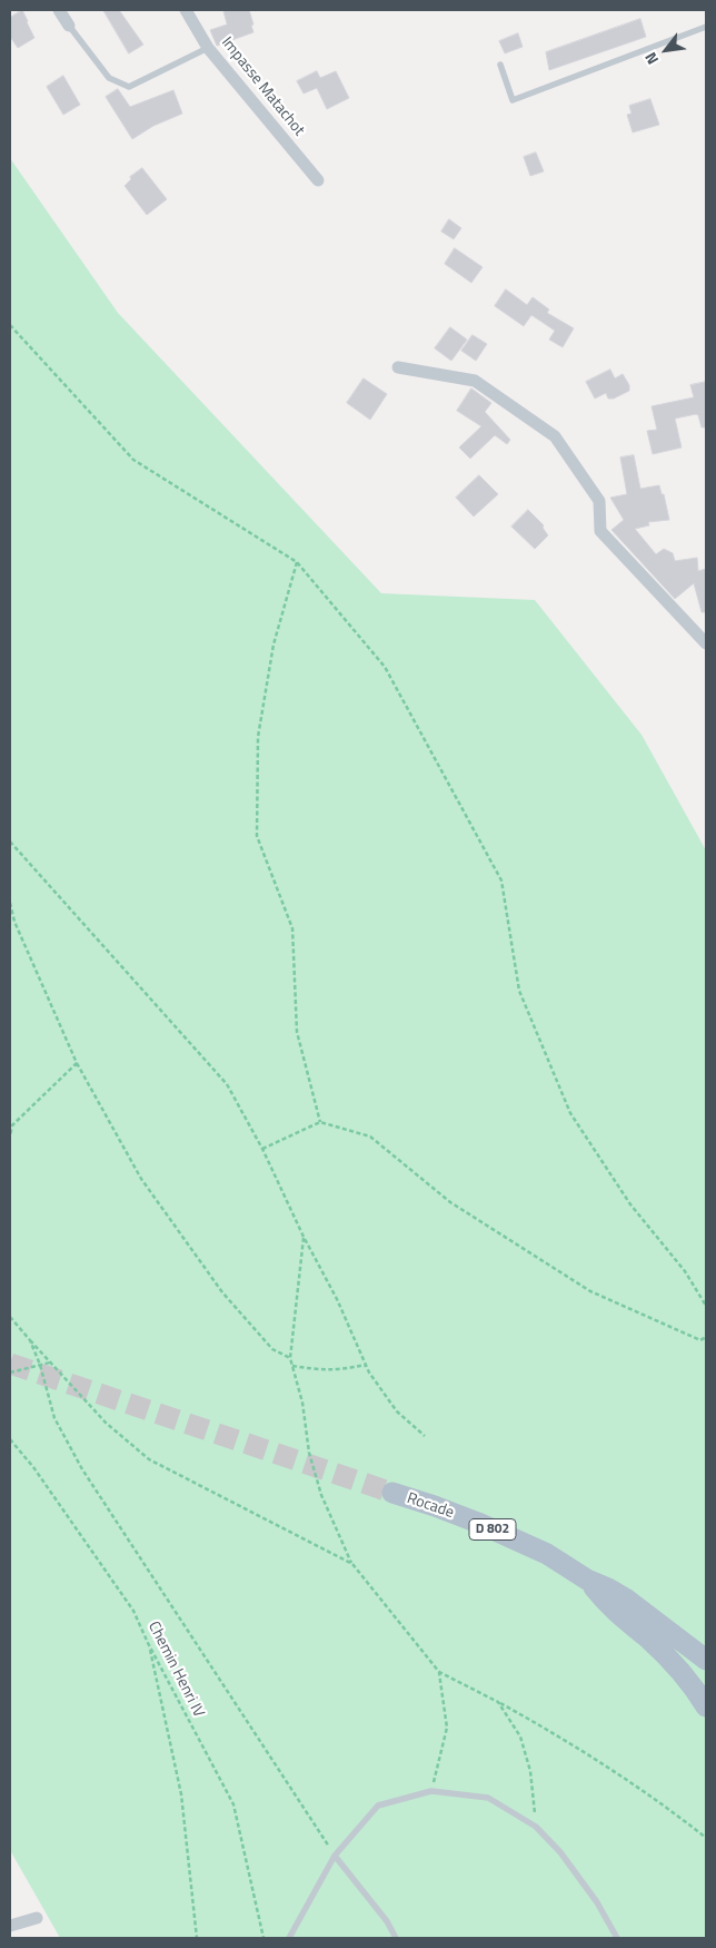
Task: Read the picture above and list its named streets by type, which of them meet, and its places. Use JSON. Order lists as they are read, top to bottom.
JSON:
{
  "streets": {
    "main road": ["Rocade", "D 802"],
    "street": ["Impasse Matachot"],
    "path": ["Chemin Henri IV"]
  },
  "crossings": [
    ["Rocade", "D 802"]
  ],
  "north": "bottom left"
}
